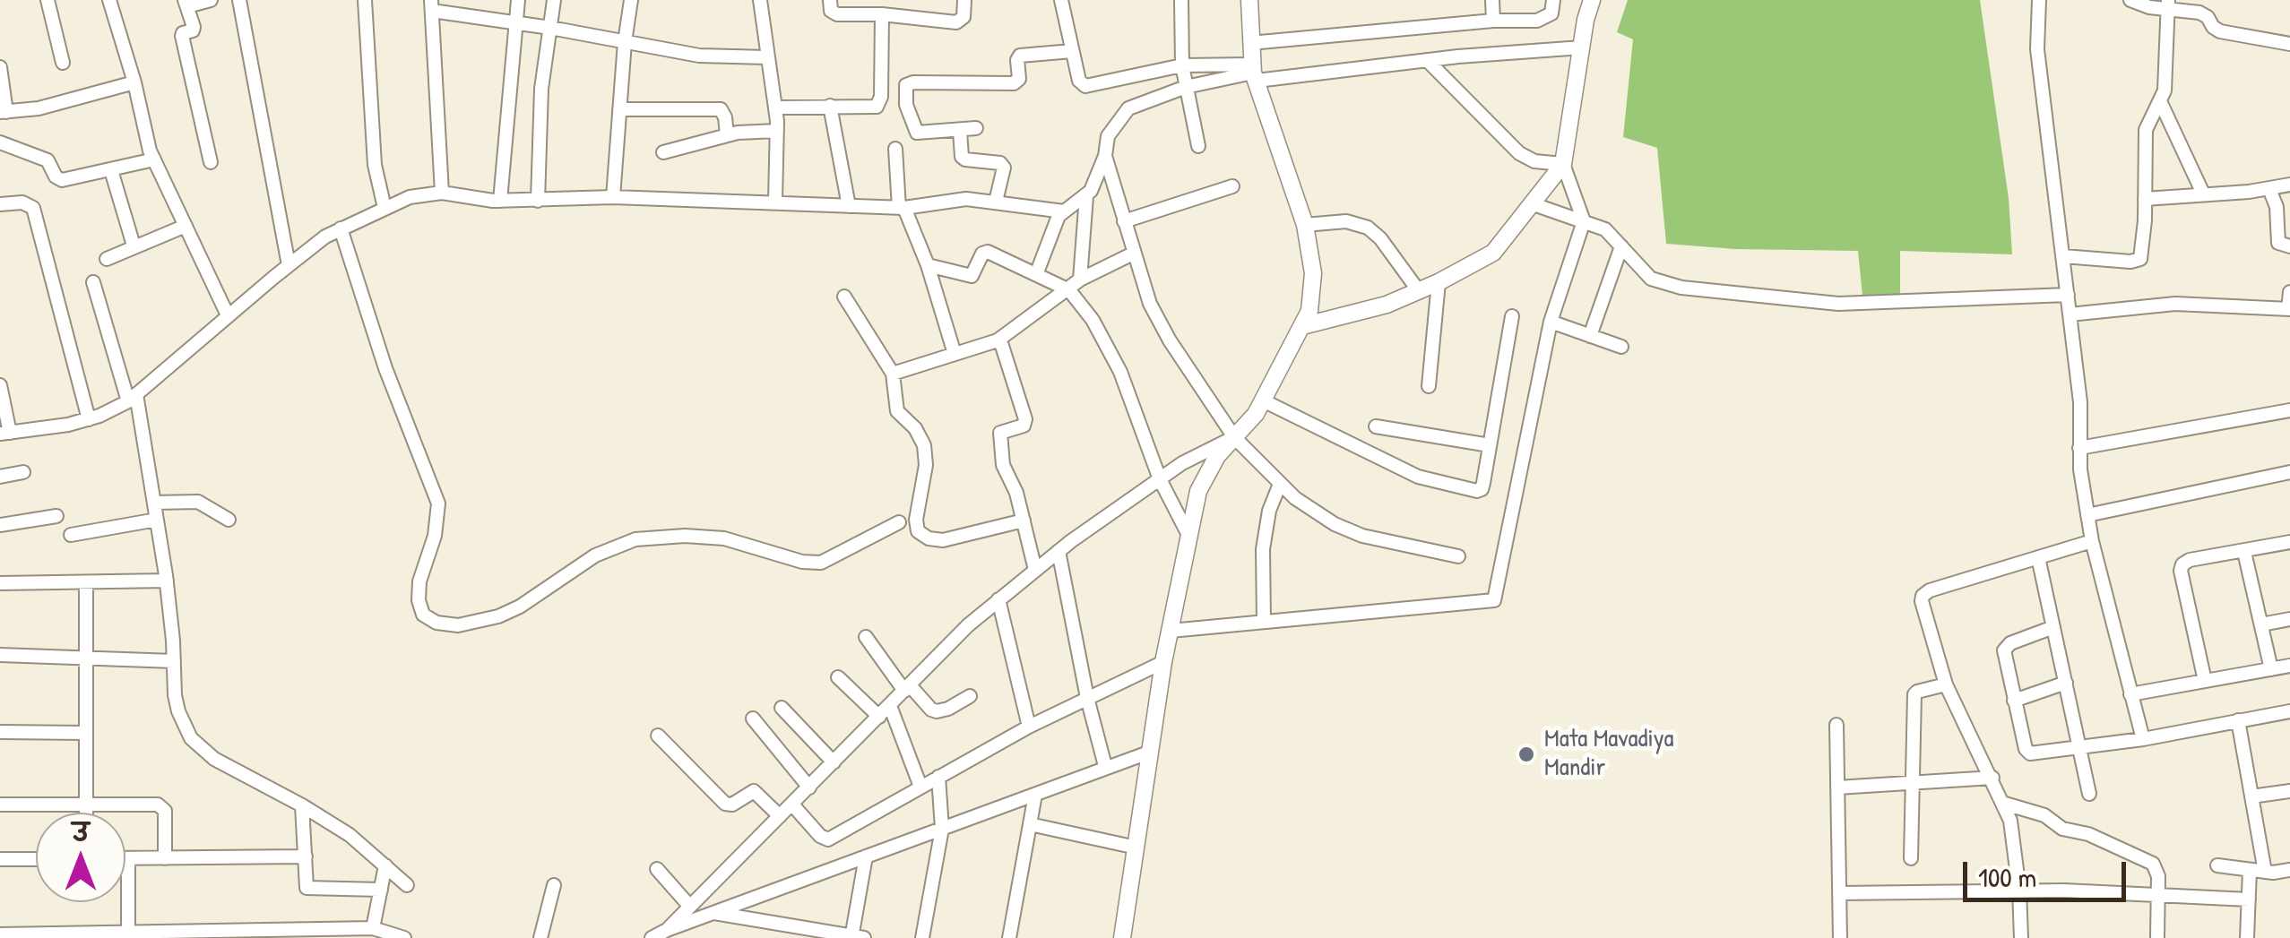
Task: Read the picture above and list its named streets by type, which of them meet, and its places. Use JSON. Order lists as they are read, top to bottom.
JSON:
{
  "places": ["Mata Mavadiya Mandir"],
  "scale_bar": "100 m",
  "north": "top"
}
